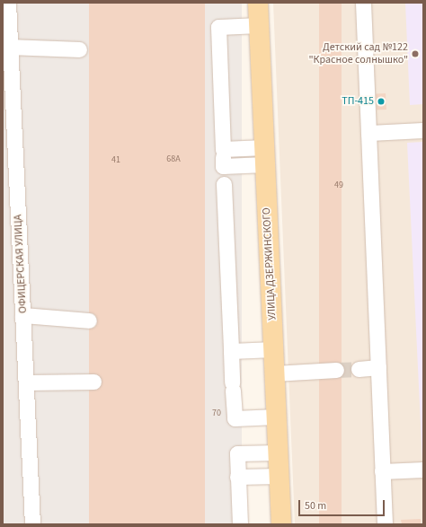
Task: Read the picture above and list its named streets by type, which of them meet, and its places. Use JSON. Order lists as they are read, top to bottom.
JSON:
{
  "streets": {
    "main road": ["УЛИЦА ДЗЕРЖИНСКОГО"],
    "street": ["ОФИЦЕРСКАЯ УЛИЦА"]
  },
  "places": ["Детский сад №122 \"Красное солнышко\"", "ТП-415"],
  "house_numbers": [
    "68А",
    "41",
    "49",
    "70"
  ],
  "scale_bar": "50 m"
}
